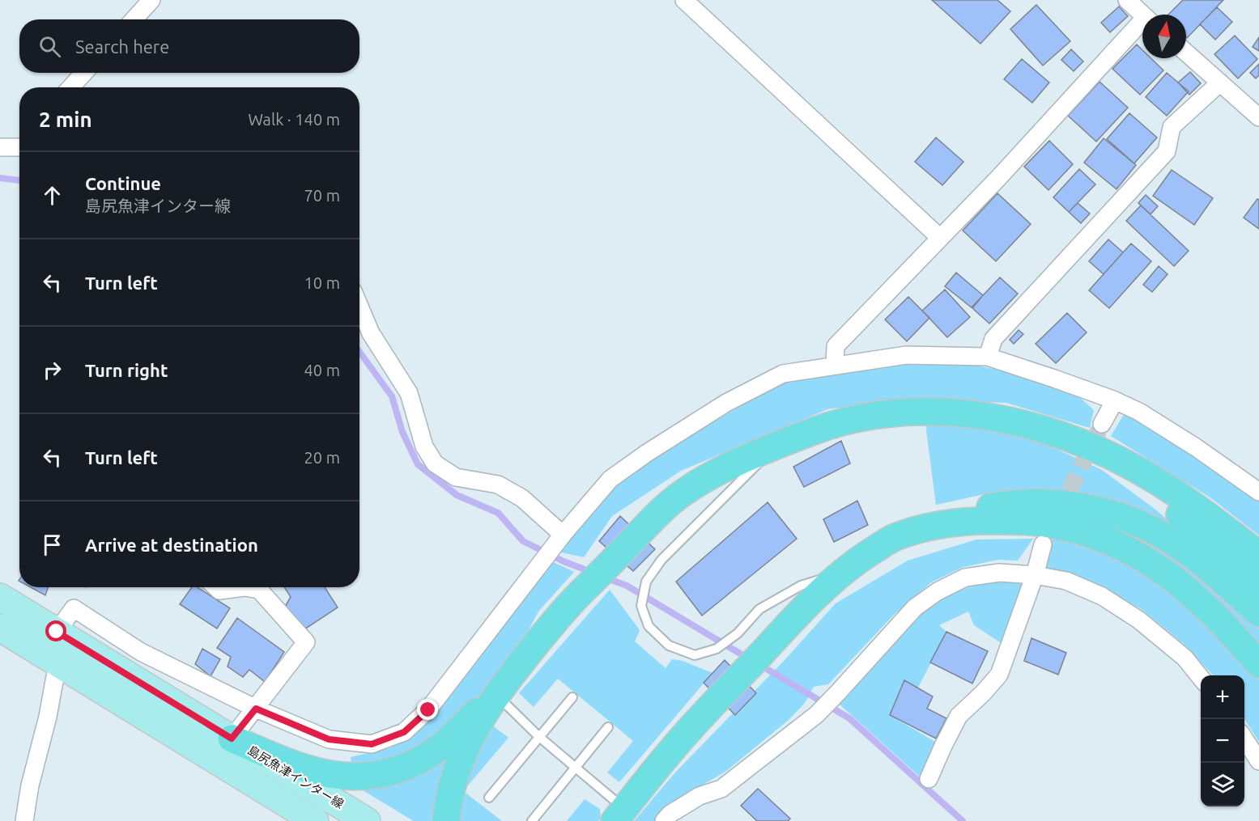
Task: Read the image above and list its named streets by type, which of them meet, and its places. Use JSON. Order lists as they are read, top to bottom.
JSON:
{
  "streets": {
    "main road": ["島尻魚津インター線"]
  },
  "north": "top",
  "page": {
    "search": "Search here",
    "heading": ["2 min", "Walk · 140 m"],
    "list": [
      ["Continue", "島尻魚津インター線", "70 m"],
      ["Turn left", "10 m"],
      ["Turn right", "40 m"],
      ["Turn left", "20 m"],
      "Arrive at destination"
    ],
    "map_buttons": ["+", "−"]
  }
}
